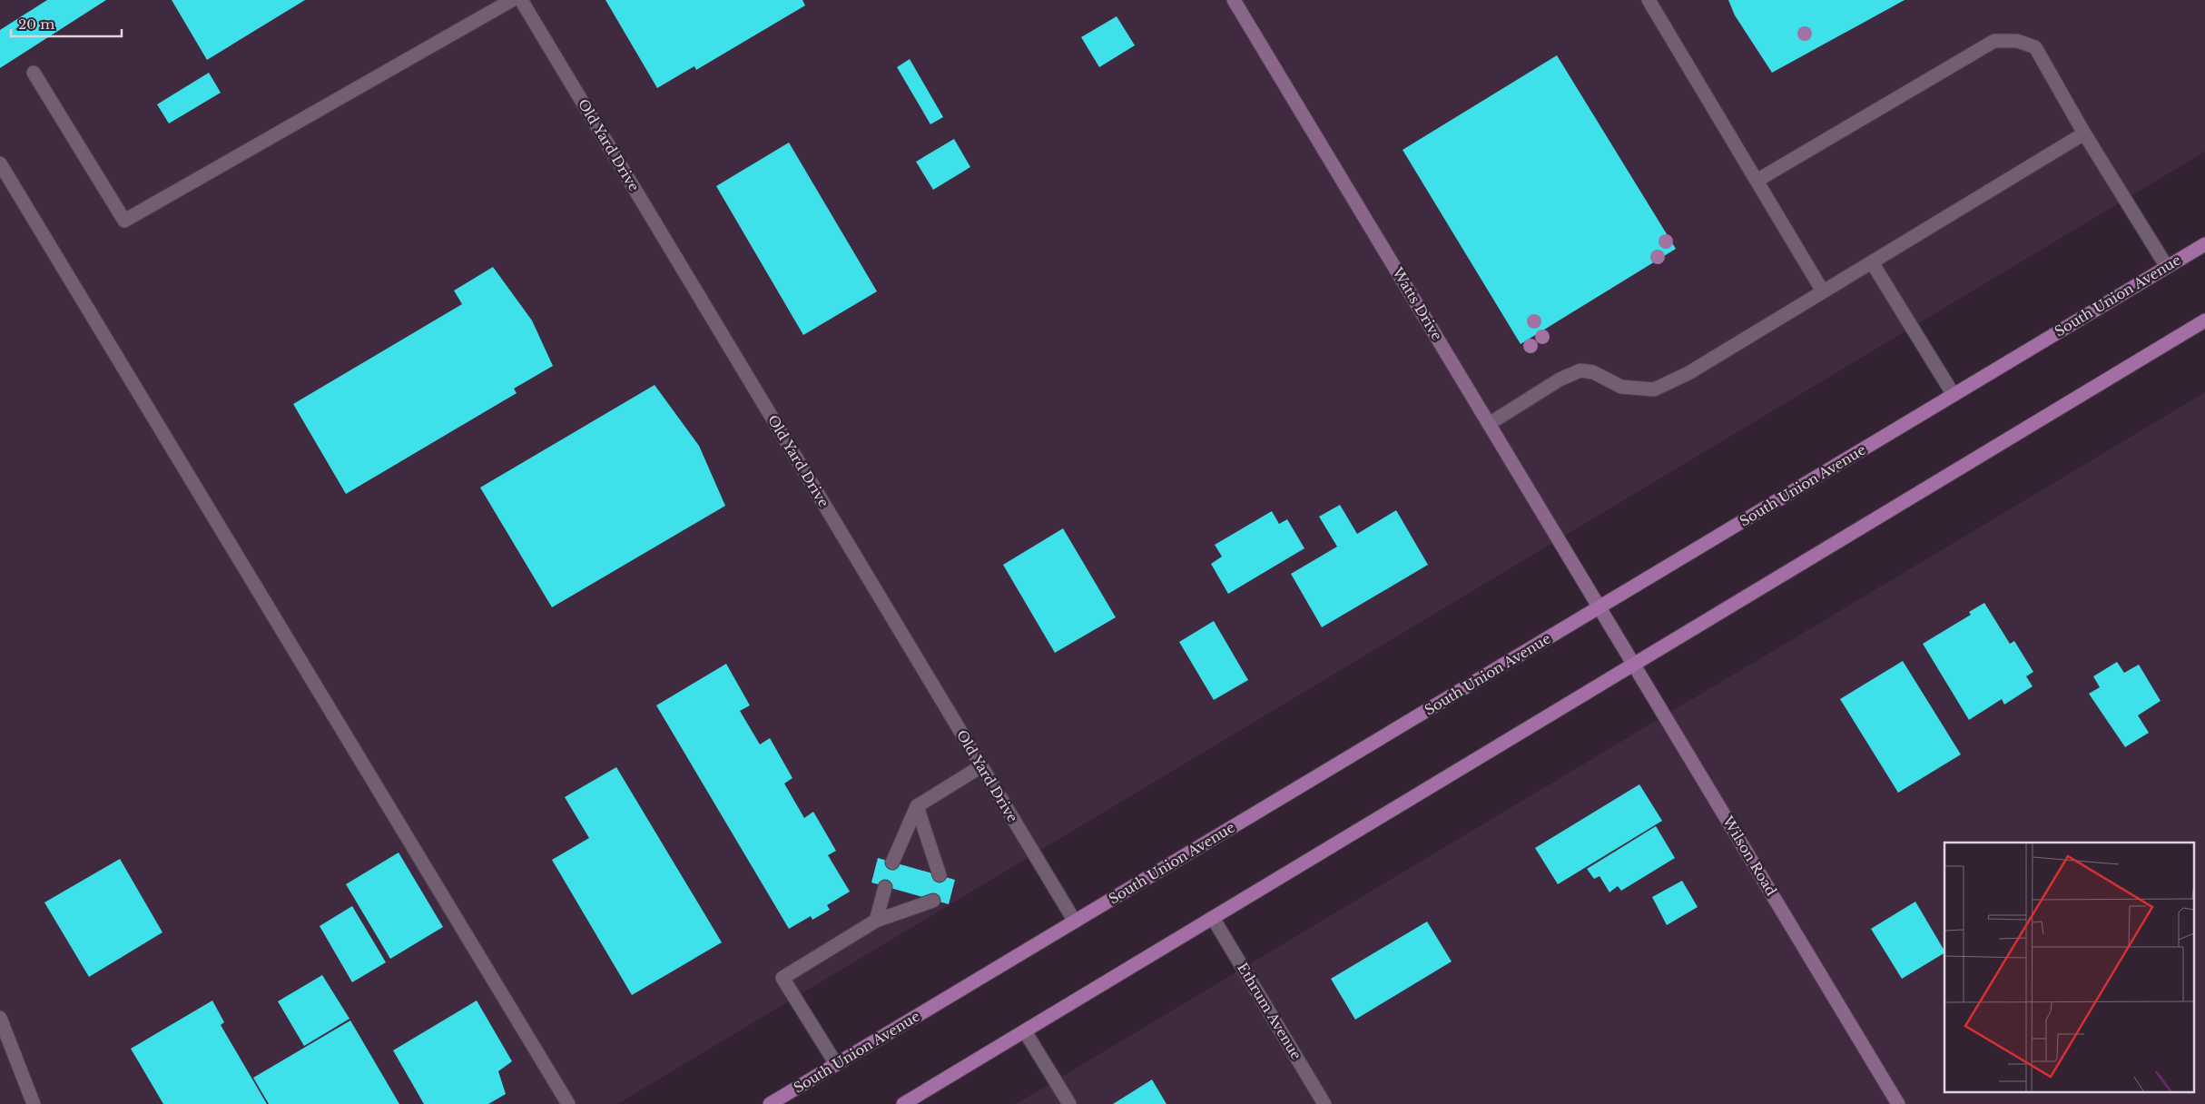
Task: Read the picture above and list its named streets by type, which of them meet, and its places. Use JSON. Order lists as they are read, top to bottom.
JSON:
{
  "streets": {
    "main road": ["South Union Avenue"],
    "street": [
      "Old Yard Drive",
      "Watts Drive",
      "Wilson Road",
      "Ethrum Avenue"
    ]
  },
  "crossings": [
    ["Old Yard Drive", "South Union Avenue"],
    ["South Union Avenue", "Watts Drive"],
    ["South Union Avenue", "Wilson Road"],
    ["Watts Drive", "Wilson Road"]
  ],
  "scale_bar": "20 m"
}
